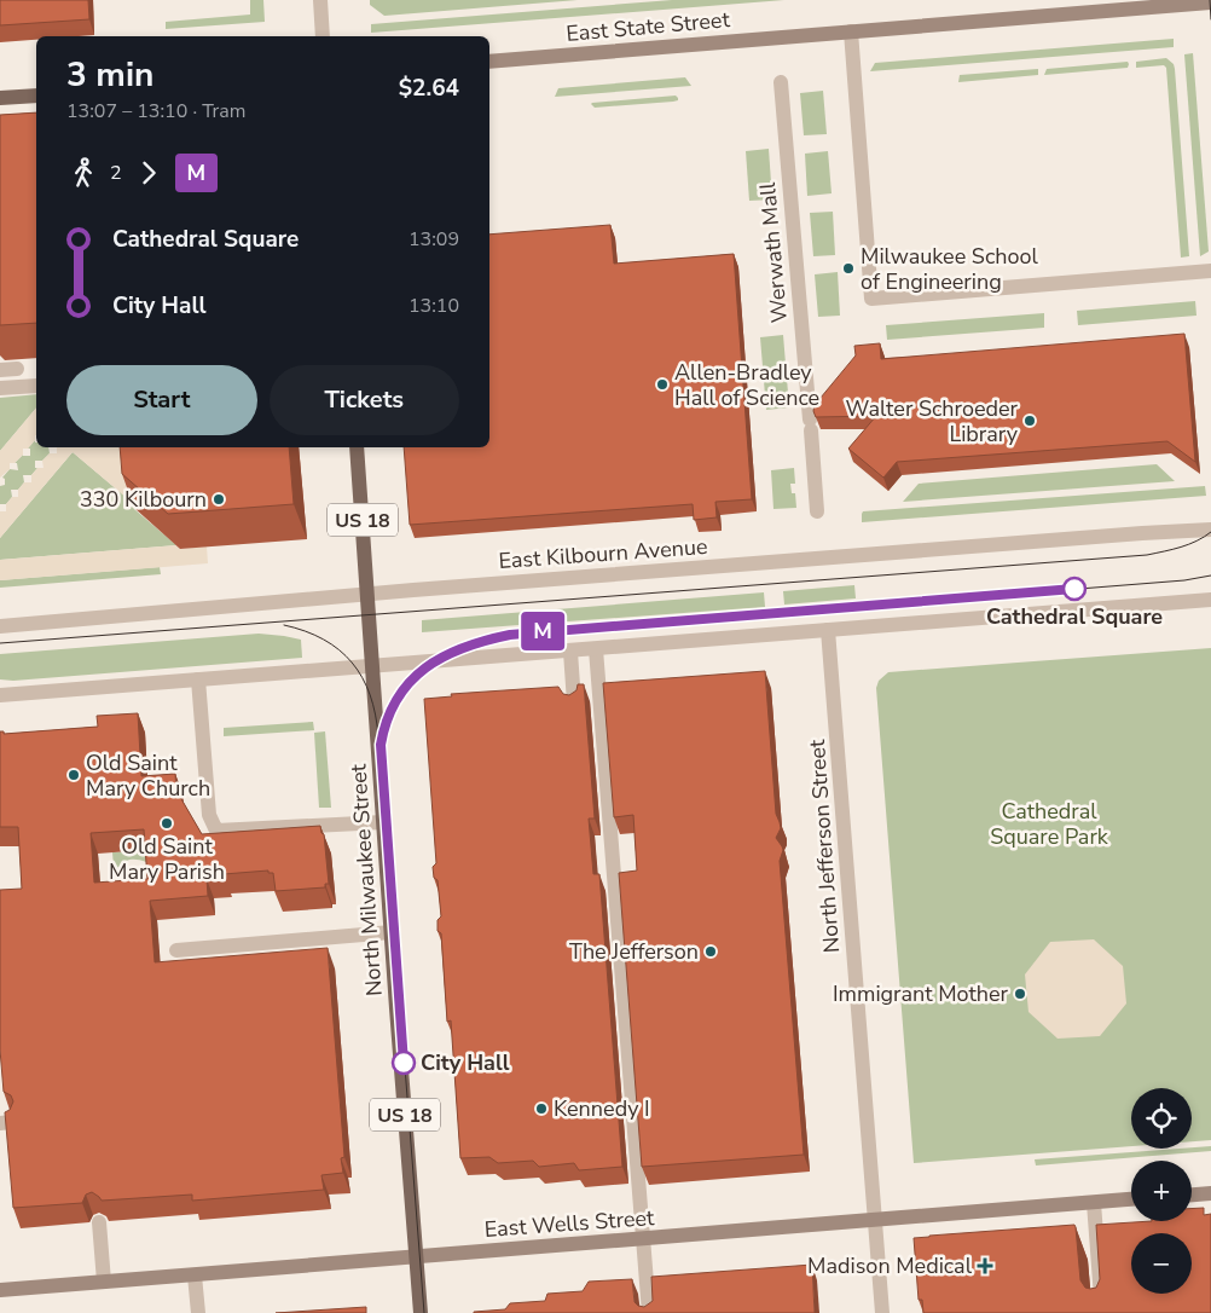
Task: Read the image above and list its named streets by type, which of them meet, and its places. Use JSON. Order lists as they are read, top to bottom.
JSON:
{
  "streets": {
    "main road": [
      "East State Street",
      "US 18",
      "North Milwaukee Street",
      "East Wells Street"
    ],
    "street": ["Werwath Mall", "East Kilbourn Avenue", "North Jefferson Street"]
  },
  "crossings": [
    ["East Kilbourn Avenue", "North Milwaukee Street"],
    ["North Jefferson Street", "East Wells Street"],
    ["North Milwaukee Street", "East Wells Street"]
  ],
  "parks": ["Cathedral Square Park"],
  "places": {
    "other": [
      "Milwaukee School of Engineering",
      "Allen-Bradley Hall of Science",
      "Walter Schroeder Library",
      "330 Kilbourn",
      "Cathedral Square",
      "Old Saint Mary Church",
      "Old Saint Mary Parish",
      "The Jefferson",
      "Immigrant Mother",
      "City Hall",
      "Kennedy I"
    ],
    "health": ["Madison Medical"]
  },
  "lines": ["tram line M"],
  "page": {
    "on_map": "M",
    "heading": ["3 min", "13:07 – 13:10 · Tram", "$2.64"],
    "legs": ["2", "M"],
    "list": [
      {
        "name": "Cathedral Square",
        "value": "13:09"
      },
      {
        "name": "City Hall",
        "value": "13:10"
      }
    ],
    "buttons": ["Start", "Tickets"],
    "map_buttons": ["+", "−"]
  }
}
